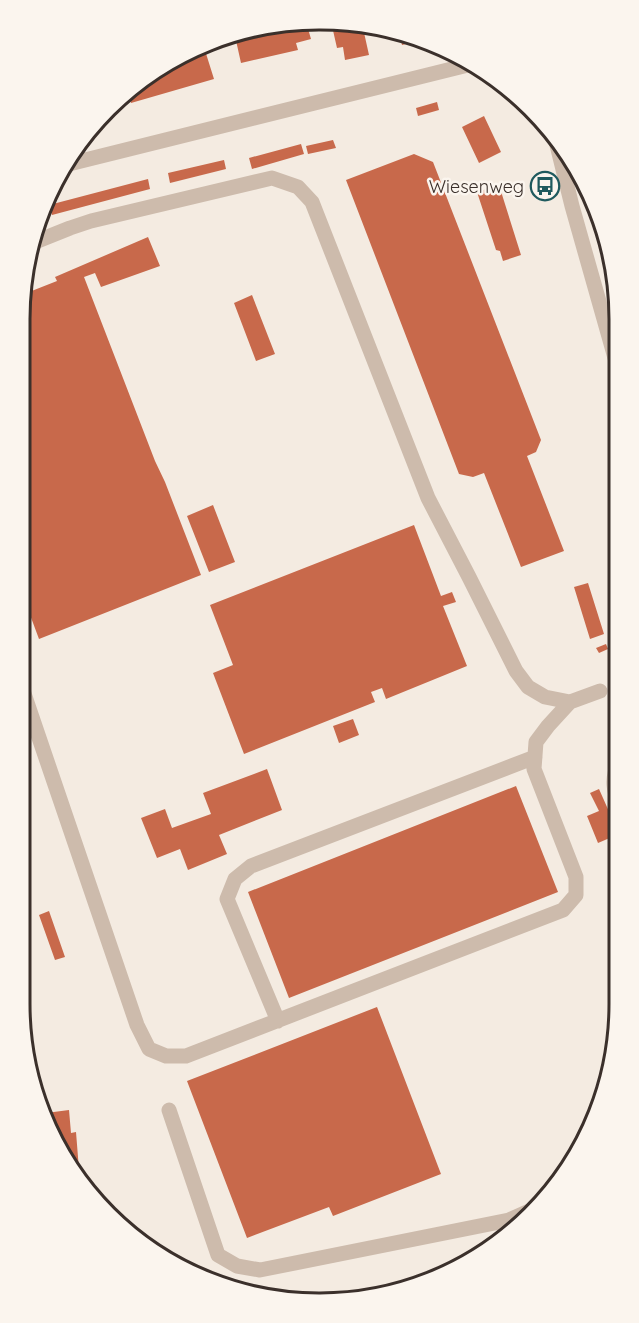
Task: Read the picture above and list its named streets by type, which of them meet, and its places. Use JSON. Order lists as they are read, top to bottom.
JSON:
{
  "places": {
    "bus stop": ["Wiesenweg"]
  }
}
